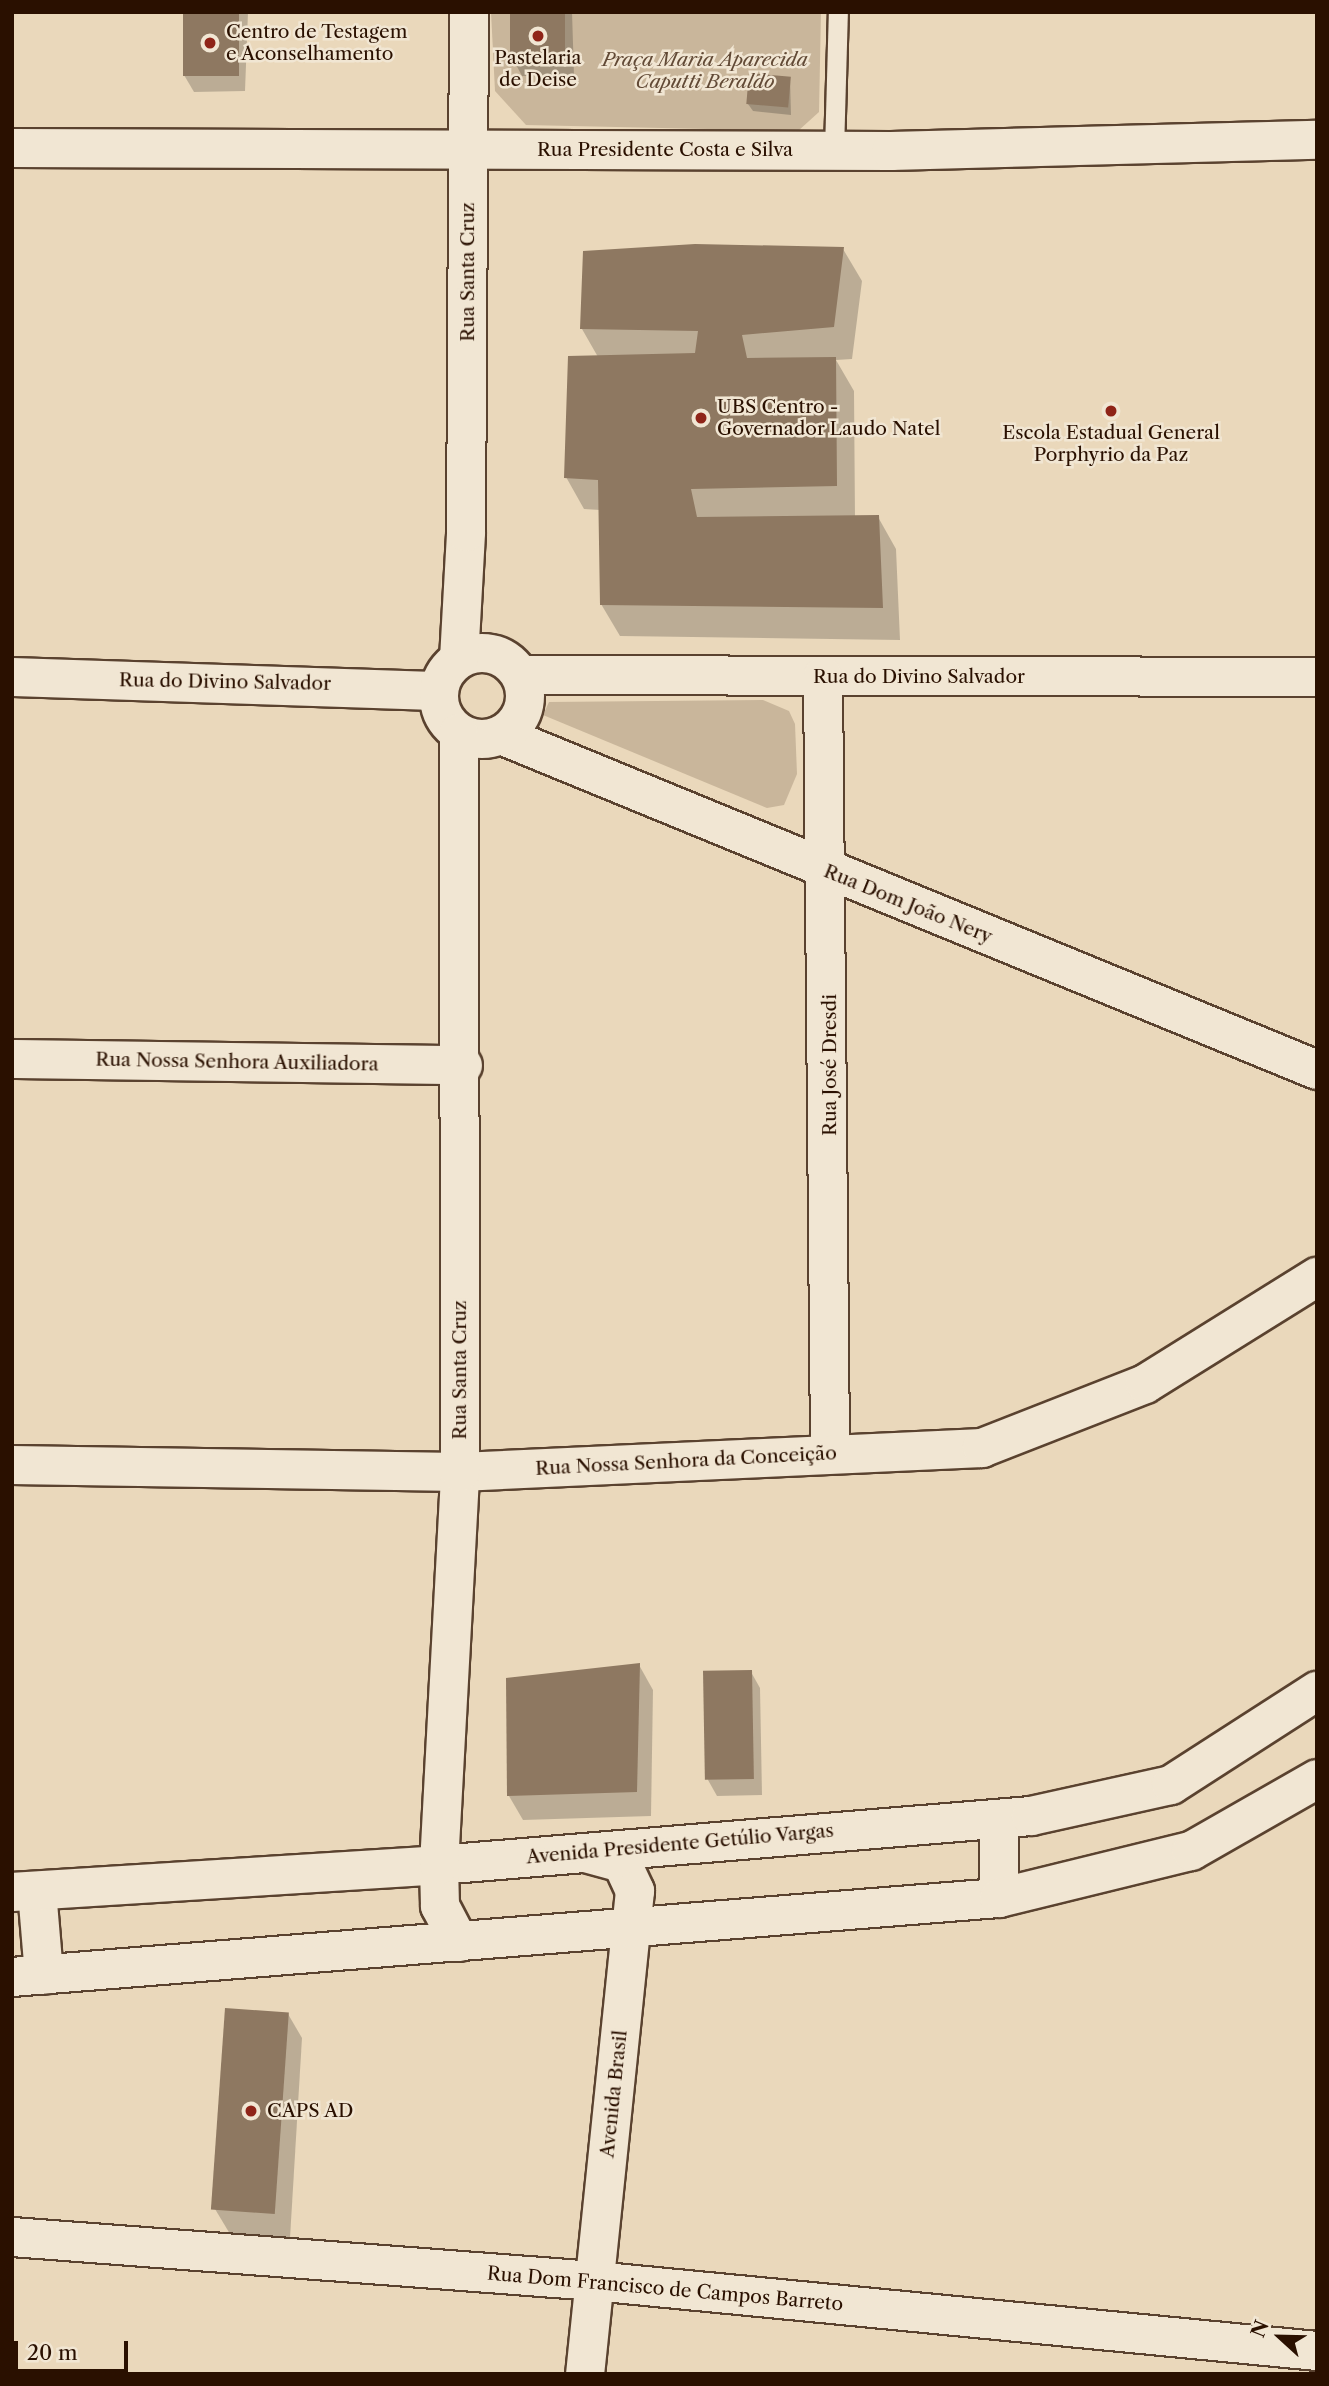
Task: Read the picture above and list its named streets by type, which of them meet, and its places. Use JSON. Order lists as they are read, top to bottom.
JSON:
{
  "streets": {
    "street": [
      "Rua Presidente Costa e Silva",
      "Rua Santa Cruz",
      "Rua do Divino Salvador",
      "Rua Dom João Nery",
      "Rua Nossa Senhora Auxiliadora",
      "Rua José Dresdi",
      "Rua Nossa Senhora da Conceição",
      "Avenida Presidente Getúlio Vargas",
      "Avenida Brasil",
      "Rua Dom Francisco de Campos Barreto"
    ]
  },
  "crossings": [
    ["Rua Presidente Costa e Silva", "Rua Santa Cruz"],
    ["Rua Santa Cruz", "Rua do Divino Salvador"],
    ["Rua Santa Cruz", "Rua Dom João Nery"],
    ["Rua Santa Cruz", "Rua Nossa Senhora Auxiliadora"],
    ["Rua Santa Cruz", "Rua Nossa Senhora da Conceição"],
    ["Rua Santa Cruz", "Avenida Presidente Getúlio Vargas"],
    ["Rua do Divino Salvador", "Rua José Dresdi"],
    ["Rua Dom João Nery", "Rua José Dresdi"],
    ["Rua José Dresdi", "Rua Nossa Senhora da Conceição"],
    ["Avenida Presidente Getúlio Vargas", "Avenida Brasil"],
    ["Avenida Brasil", "Rua Dom Francisco de Campos Barreto"]
  ],
  "parks": ["Praça Maria Aparecida Caputti Beraldo"],
  "places": [
    "Pastelaria de Deise",
    "Centro de Testagem e Aconselhamento",
    "Escola Estadual General Porphyrio da Paz",
    "UBS Centro - Governador Laudo Natel",
    "CAPS AD"
  ],
  "scale_bar": "20 m",
  "north": "left"
}
